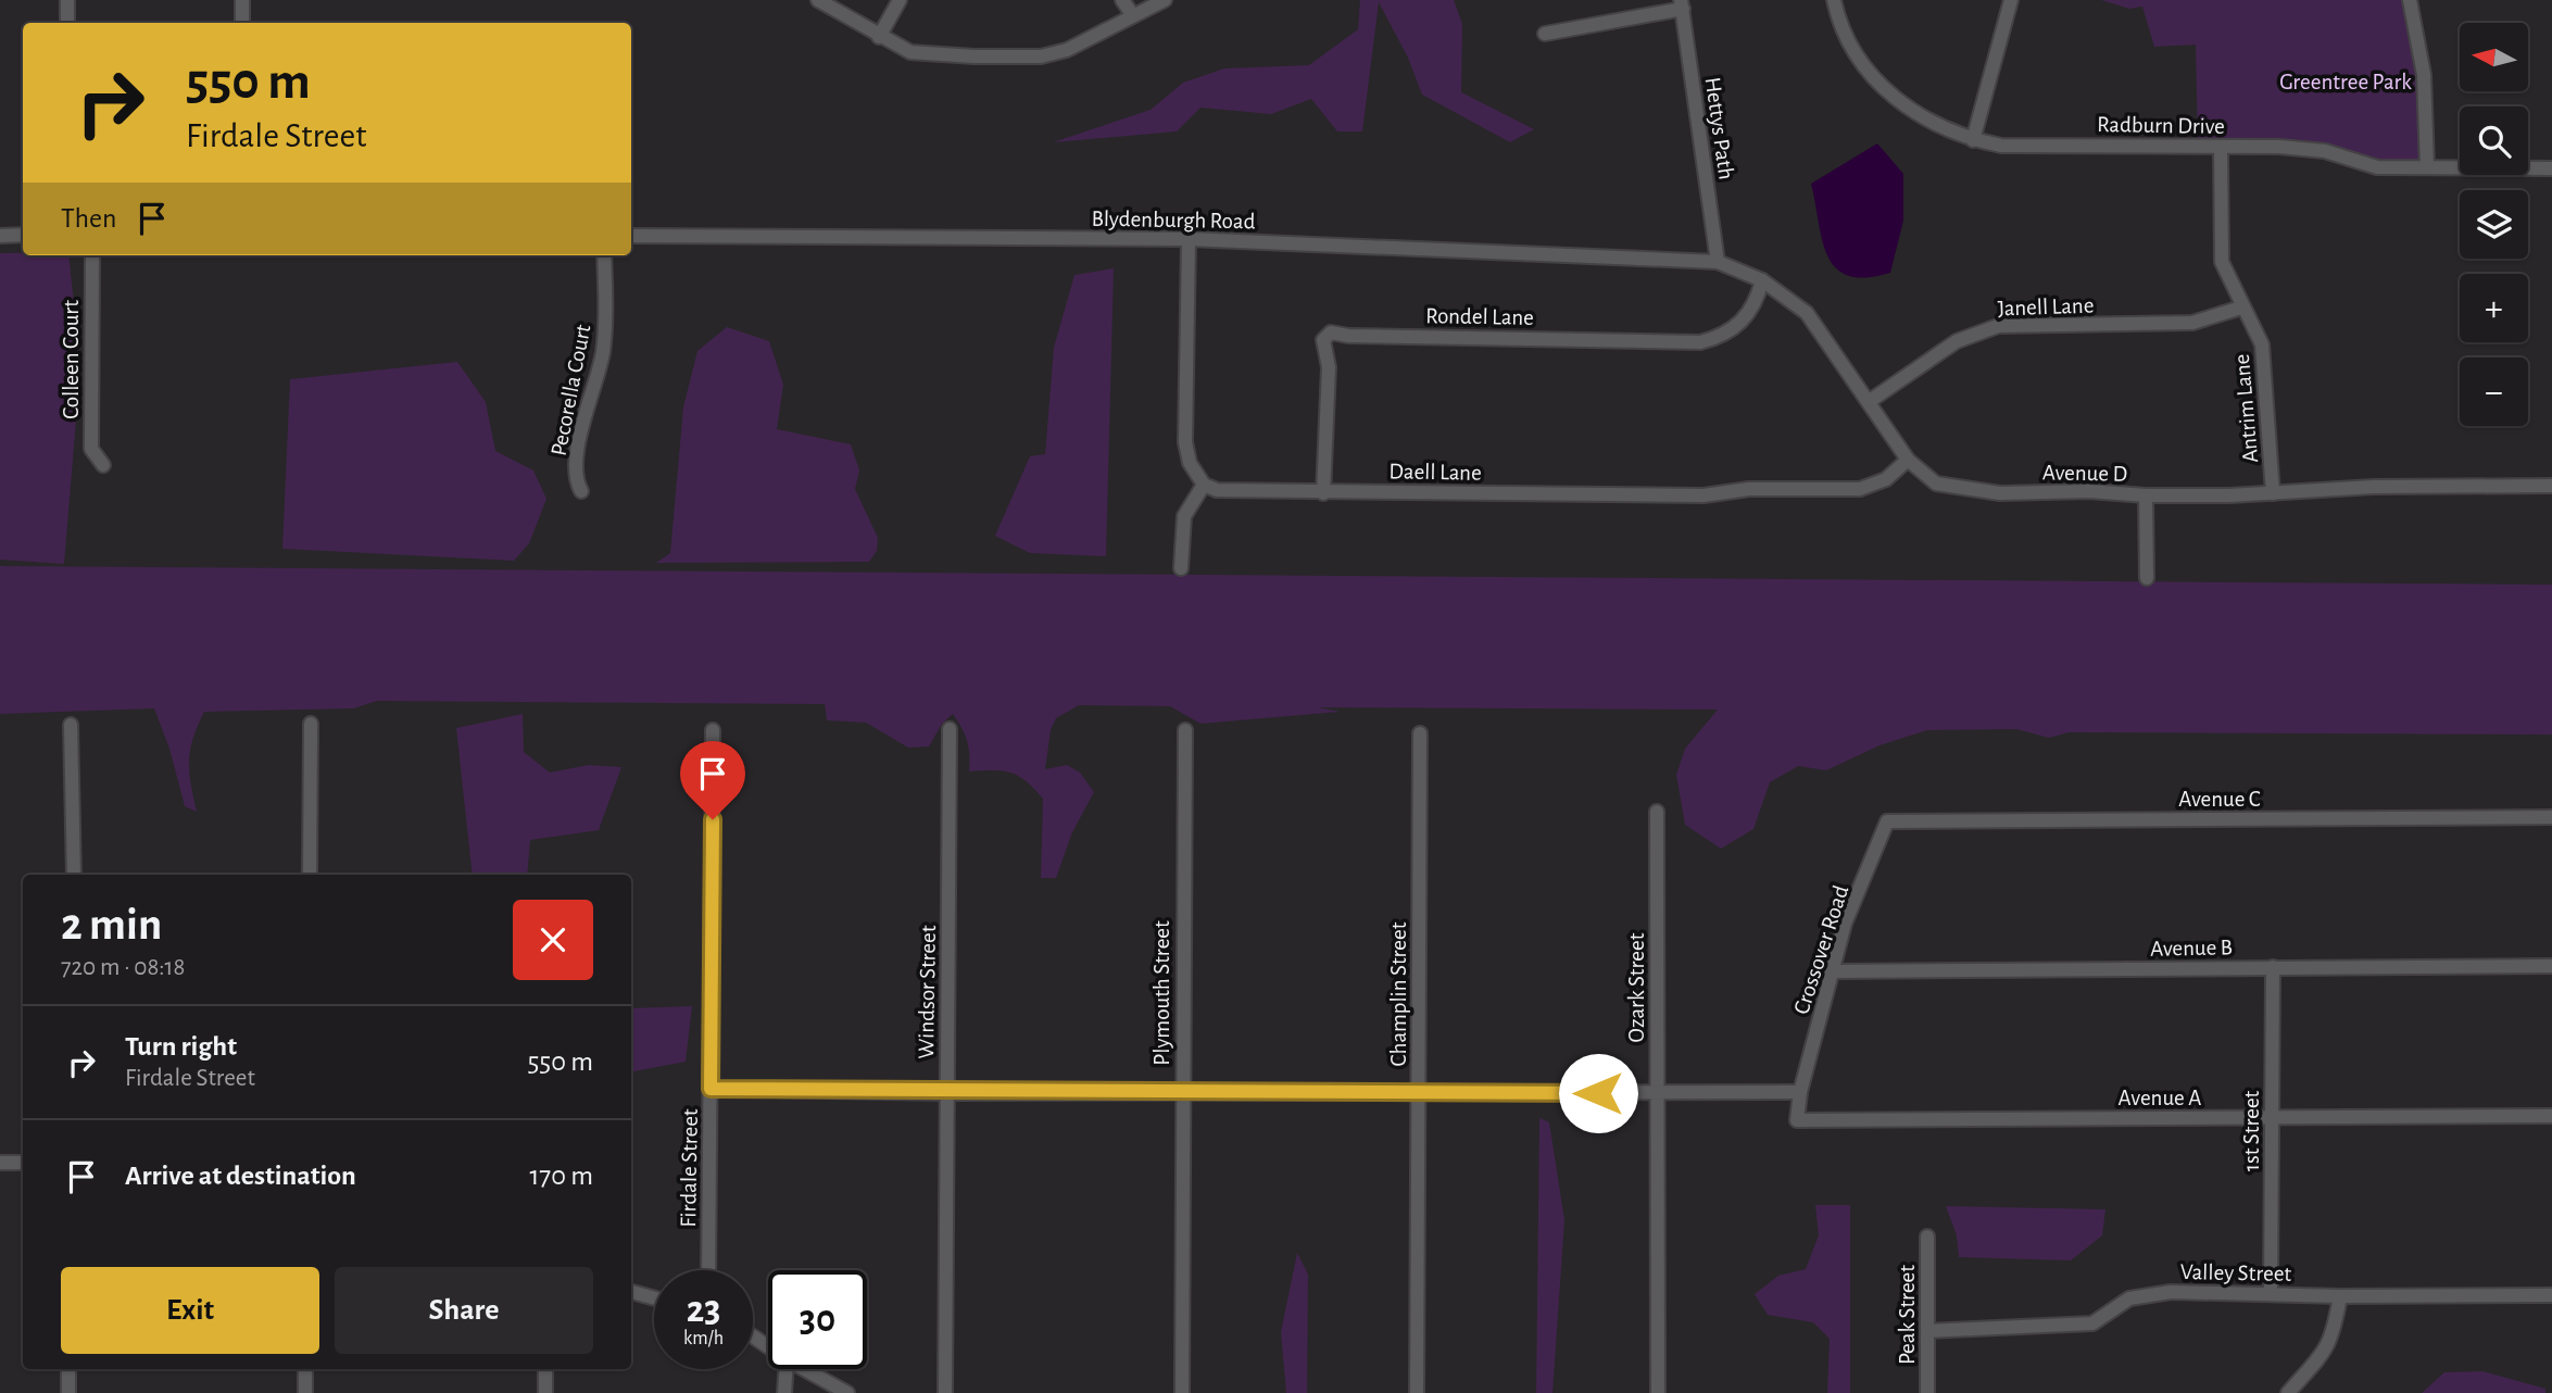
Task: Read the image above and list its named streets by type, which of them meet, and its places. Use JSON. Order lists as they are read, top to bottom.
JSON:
{
  "streets": {
    "street": [
      "Radburn Drive",
      "Hettys Path",
      "Blydenburgh Road",
      "Janell Lane",
      "Rondel Lane",
      "Colleen Court",
      "Pecorella Court",
      "Antrim Lane",
      "Daell Lane",
      "Avenue D",
      "Avenue C",
      "Avenue B",
      "Crossover Road",
      "Ozark Street",
      "Windsor Street",
      "Plymouth Street",
      "Champlin Street",
      "Avenue A",
      "1st Street",
      "Firdale Street",
      "Valley Street",
      "Peak Street"
    ]
  },
  "crossings": [
    ["Radburn Drive", "Antrim Lane"],
    ["Hettys Path", "Blydenburgh Road"],
    ["Hettys Path", "Avenue D"],
    ["Blydenburgh Road", "Avenue D"],
    ["Janell Lane", "Antrim Lane"],
    ["Janell Lane", "Avenue D"],
    ["Rondel Lane", "Daell Lane"],
    ["Rondel Lane", "Avenue D"],
    ["Antrim Lane", "Avenue D"],
    ["Daell Lane", "Avenue D"],
    ["Avenue C", "Crossover Road"],
    ["Avenue B", "Crossover Road"],
    ["Avenue B", "1st Street"],
    ["Crossover Road", "Avenue A"],
    ["Avenue A", "1st Street"],
    ["1st Street", "Valley Street"],
    ["Valley Street", "Peak Street"]
  ],
  "parks": ["Greentree Park"],
  "north": "left",
  "page": {
    "map_buttons": ["+", "−"],
    "turn": ["550 m", "Firdale Street"],
    "then": "Then",
    "heading": ["2 min", "720 m · 08:18"],
    "list": [
      {
        "name": "Turn right",
        "note": "Firdale Street",
        "value": "550 m"
      },
      {
        "name": "Arrive at destination",
        "value": "170 m"
      }
    ],
    "buttons": ["Exit", "Share"],
    "speed": "23 km/h",
    "limit": "30"
  }
}
